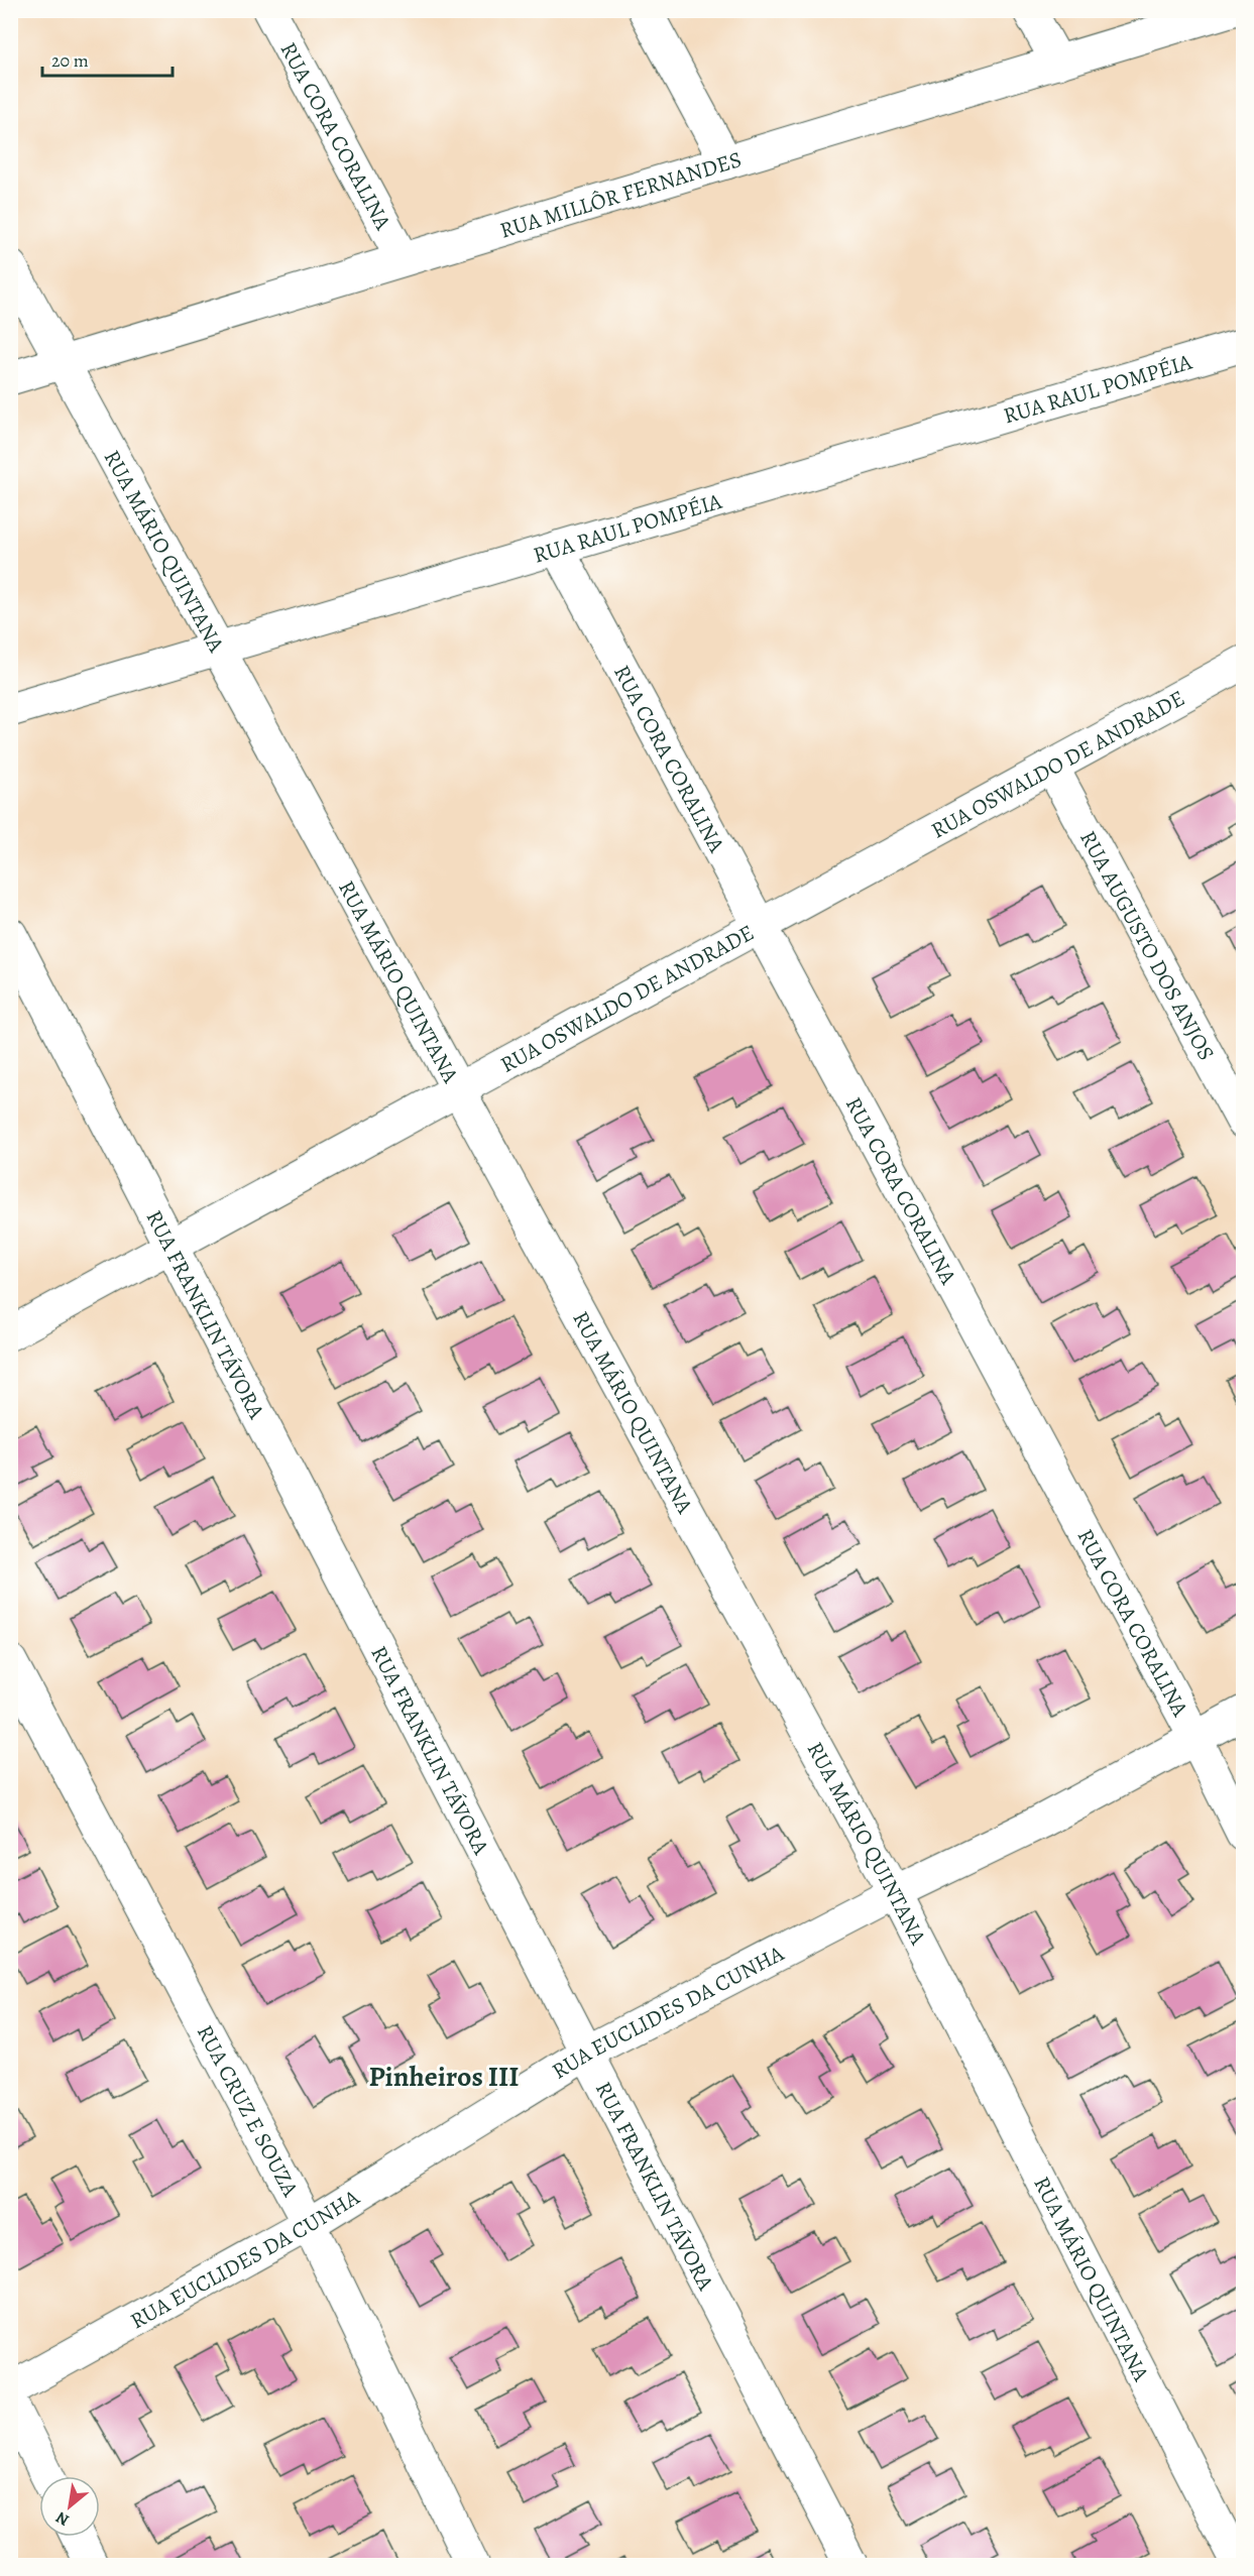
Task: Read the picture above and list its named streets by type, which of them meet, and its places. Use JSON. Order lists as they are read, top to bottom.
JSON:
{
  "streets": {
    "street": [
      "RUA CORA CORALINA",
      "RUA MILLÔR FERNANDES",
      "RUA RAUL POMPÉIA",
      "RUA MÁRIO QUINTANA",
      "RUA OSWALDO DE ANDRADE",
      "RUA AUGUSTO DOS ANJOS",
      "RUA FRANKLIN TÁVORA",
      "RUA EUCLIDES DA CUNHA",
      "RUA CRUZ E SOUZA"
    ]
  },
  "crossings": [
    ["RUA CORA CORALINA", "RUA MILLÔR FERNANDES"],
    ["RUA CORA CORALINA", "RUA RAUL POMPÉIA"],
    ["RUA CORA CORALINA", "RUA OSWALDO DE ANDRADE"],
    ["RUA CORA CORALINA", "RUA EUCLIDES DA CUNHA"],
    ["RUA MILLÔR FERNANDES", "RUA MÁRIO QUINTANA"],
    ["RUA RAUL POMPÉIA", "RUA MÁRIO QUINTANA"],
    ["RUA MÁRIO QUINTANA", "RUA OSWALDO DE ANDRADE"],
    ["RUA MÁRIO QUINTANA", "RUA EUCLIDES DA CUNHA"],
    ["RUA OSWALDO DE ANDRADE", "RUA AUGUSTO DOS ANJOS"],
    ["RUA OSWALDO DE ANDRADE", "RUA FRANKLIN TÁVORA"],
    ["RUA FRANKLIN TÁVORA", "RUA EUCLIDES DA CUNHA"],
    ["RUA EUCLIDES DA CUNHA", "RUA CRUZ E SOUZA"]
  ],
  "districts": ["Pinheiros III"],
  "scale_bar": "20 m",
  "north": "bottom left"
}
